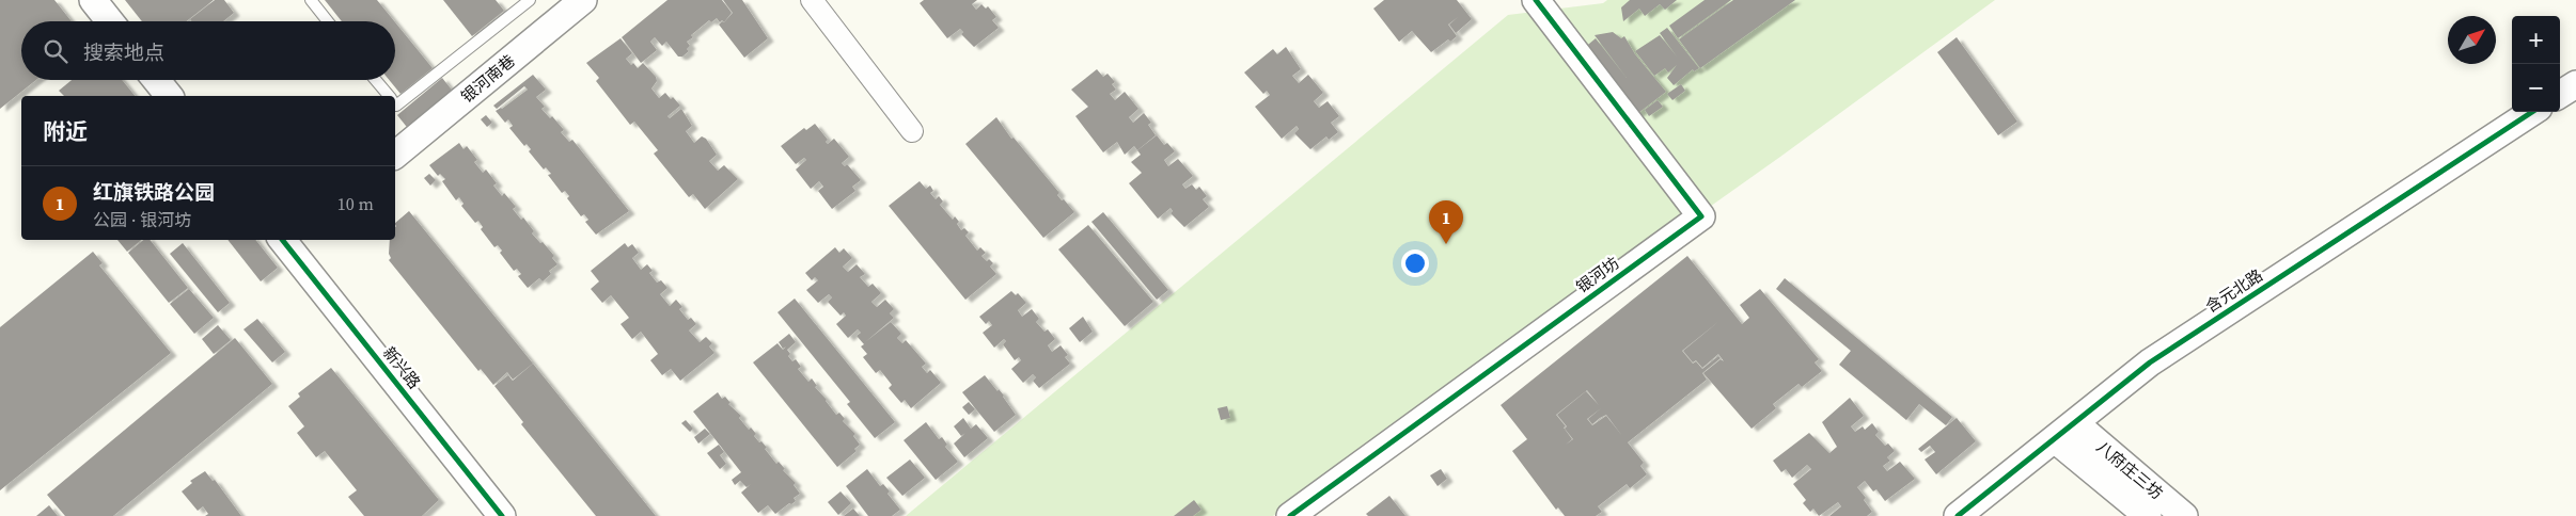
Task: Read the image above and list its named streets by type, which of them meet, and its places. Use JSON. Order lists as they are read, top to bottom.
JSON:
{
  "streets": {
    "street": [
      "银河南巷",
      "银河坊",
      "含元北路",
      "新兴路",
      "八府庄三坊"
    ]
  },
  "crossings": [
    ["含元北路", "八府庄三坊"]
  ],
  "north": "top right",
  "page": {
    "map_buttons": ["+", "−"],
    "search": "搜索地点",
    "heading": "附近",
    "list": [
      {
        "mark": "1",
        "name": "红旗铁路公园",
        "note": "公园 · 银河坊",
        "value": "10 m"
      }
    ],
    "pins": "1"
  }
}
